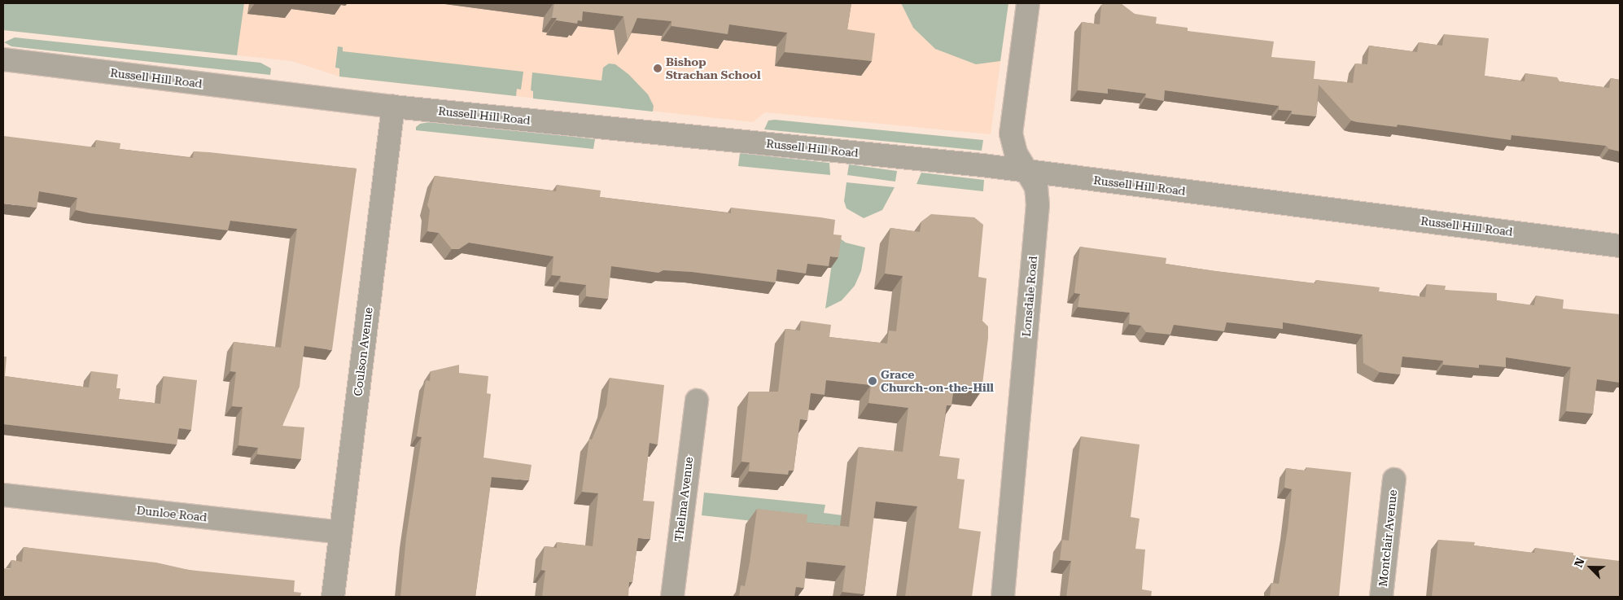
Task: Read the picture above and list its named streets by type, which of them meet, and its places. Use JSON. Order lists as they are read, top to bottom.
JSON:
{
  "streets": {
    "street": [
      "Russell Hill Road",
      "Lonsdale Road",
      "Coulson Avenue",
      "Thelma Avenue",
      "Dunloe Road",
      "Montclair Avenue"
    ]
  },
  "crossings": [
    ["Russell Hill Road", "Lonsdale Road"],
    ["Russell Hill Road", "Coulson Avenue"],
    ["Coulson Avenue", "Dunloe Road"]
  ],
  "places": ["Bishop Strachan School", "Grace Church-on-the-Hill"],
  "north": "top left"
}
